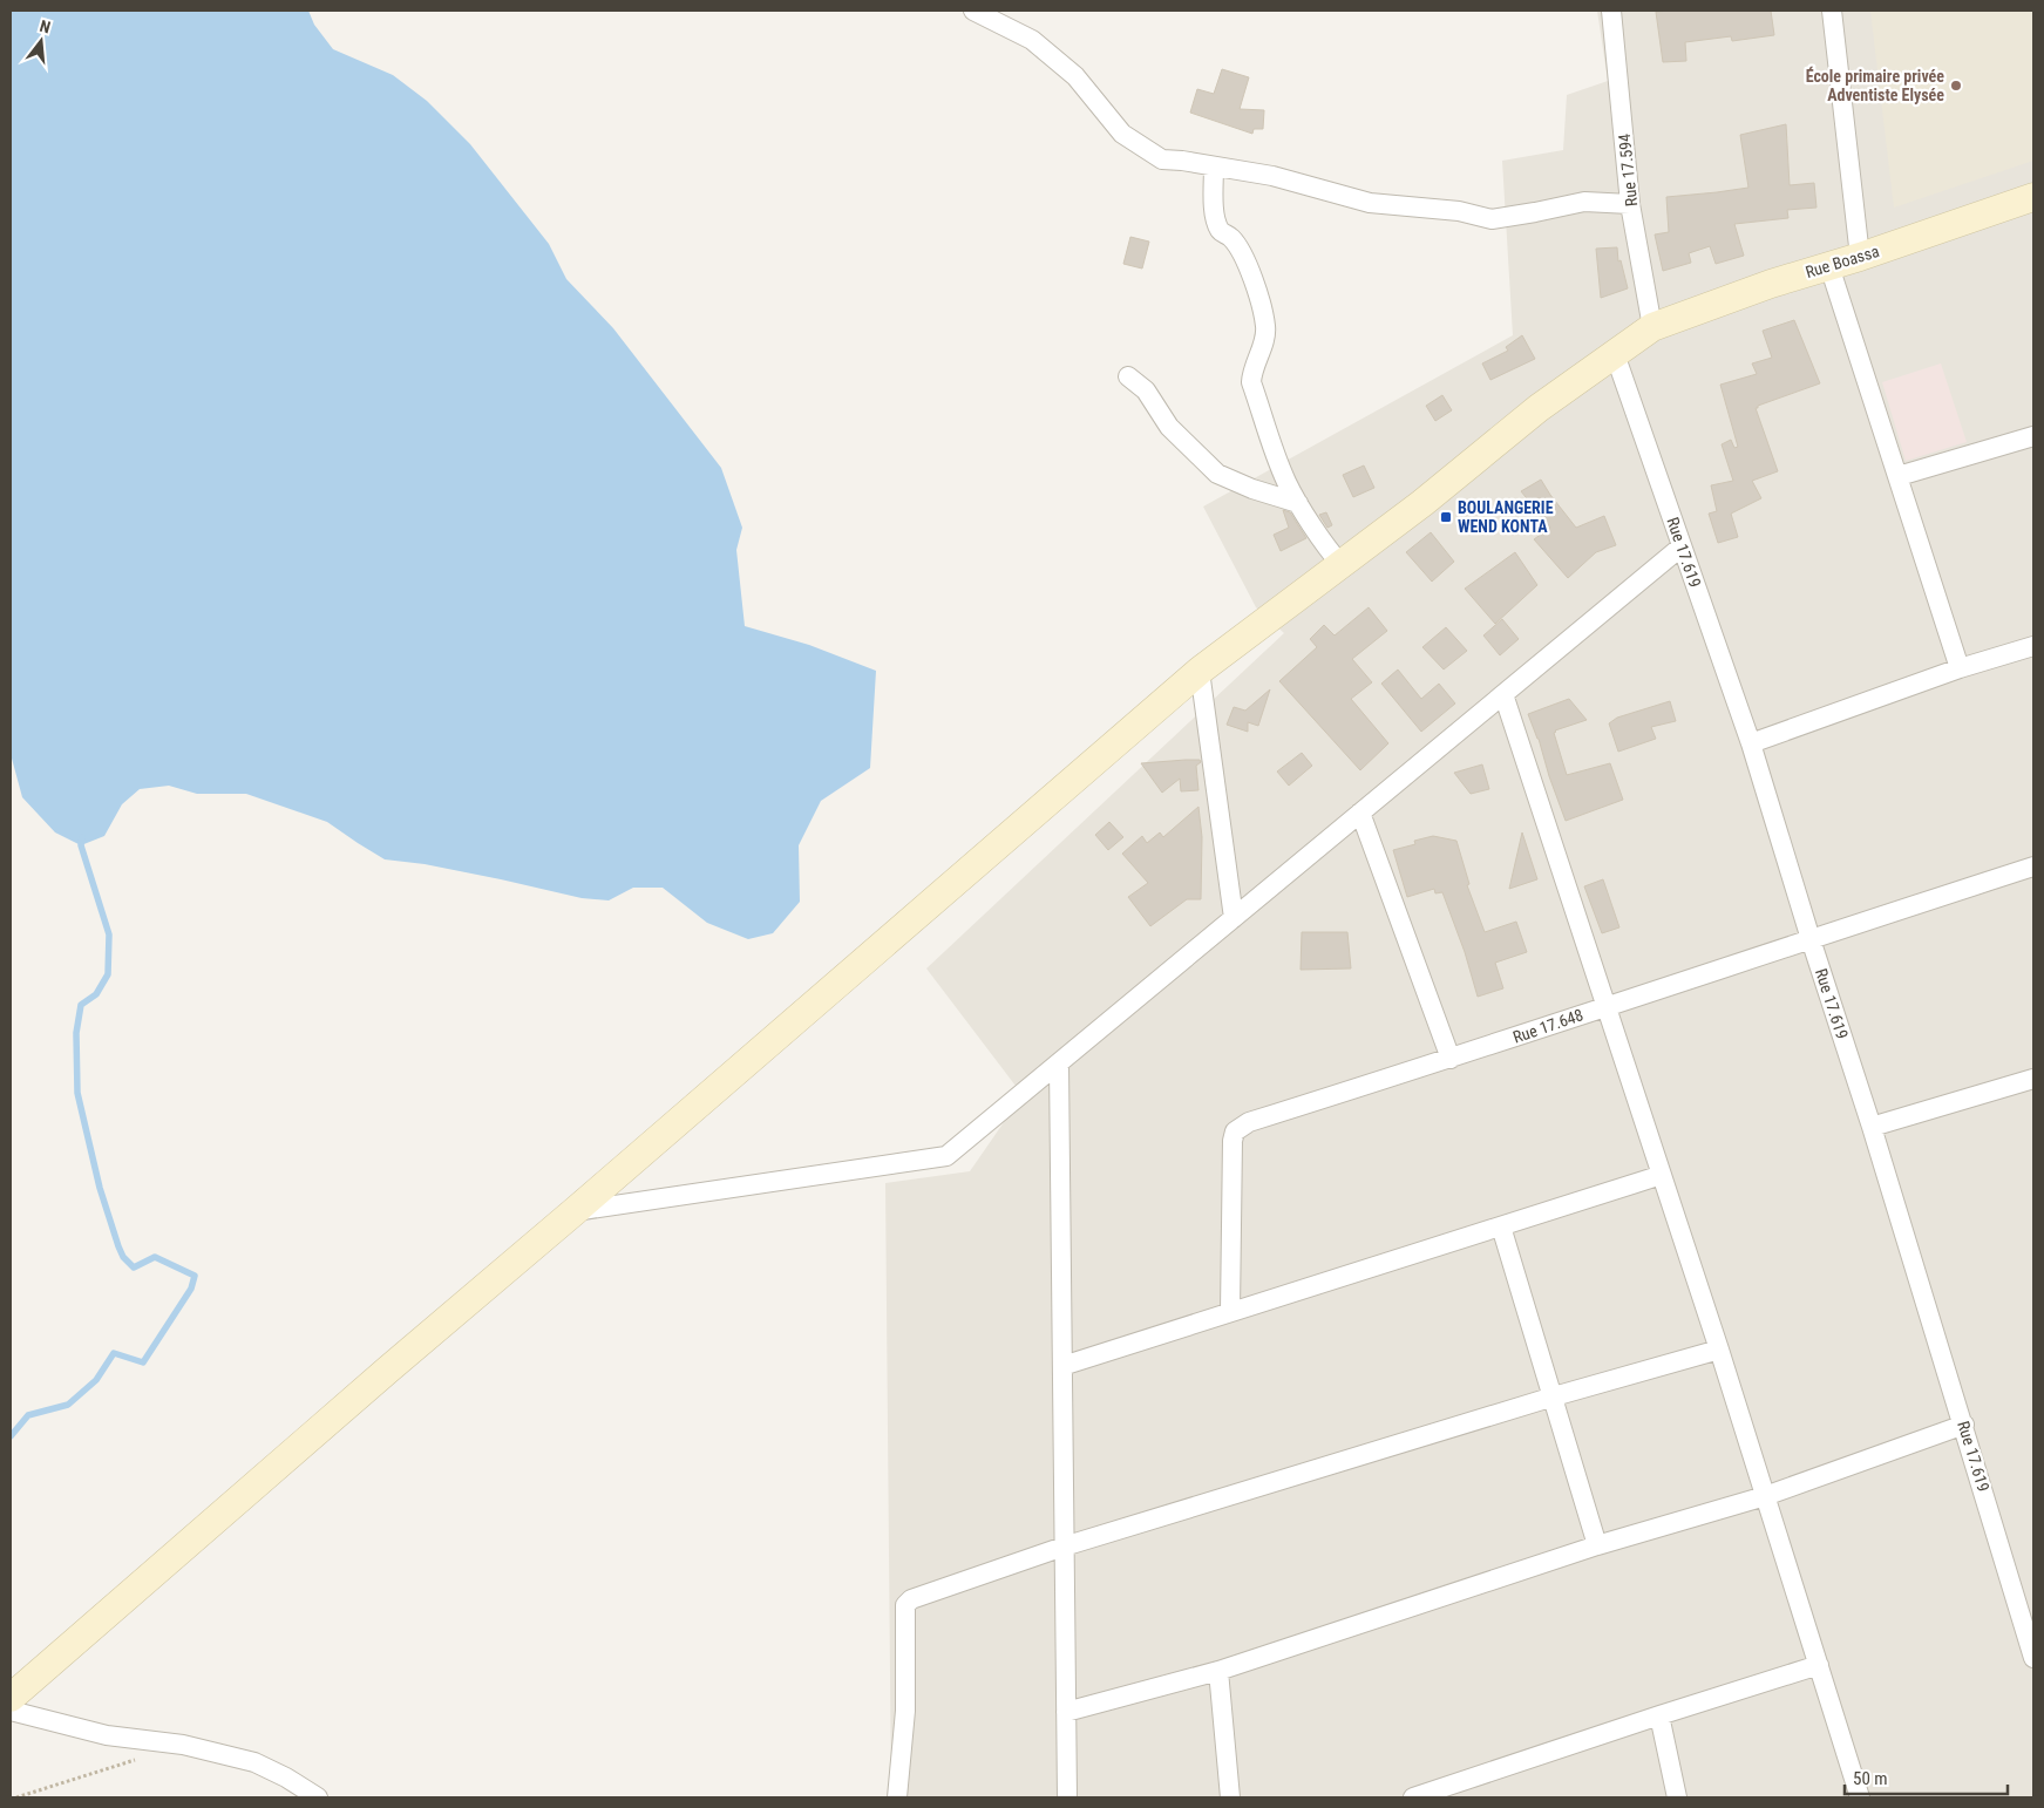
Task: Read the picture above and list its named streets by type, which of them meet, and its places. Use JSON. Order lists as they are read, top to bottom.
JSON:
{
  "streets": {
    "street": [
      "Rue 17.594",
      "Rue Boassa",
      "Rue 17.619",
      "Rue 17.648"
    ]
  },
  "crossings": [
    ["Rue 17.594", "Rue Boassa"],
    ["Rue Boassa", "Rue 17.619"],
    ["Rue 17.619", "Rue 17.648"]
  ],
  "places": {
    "other": ["École primaire privée Adventiste Elysée"],
    "transit": ["BOULANGERIE WEND KONTA"]
  },
  "scale_bar": "50 m",
  "north": "top"
}
